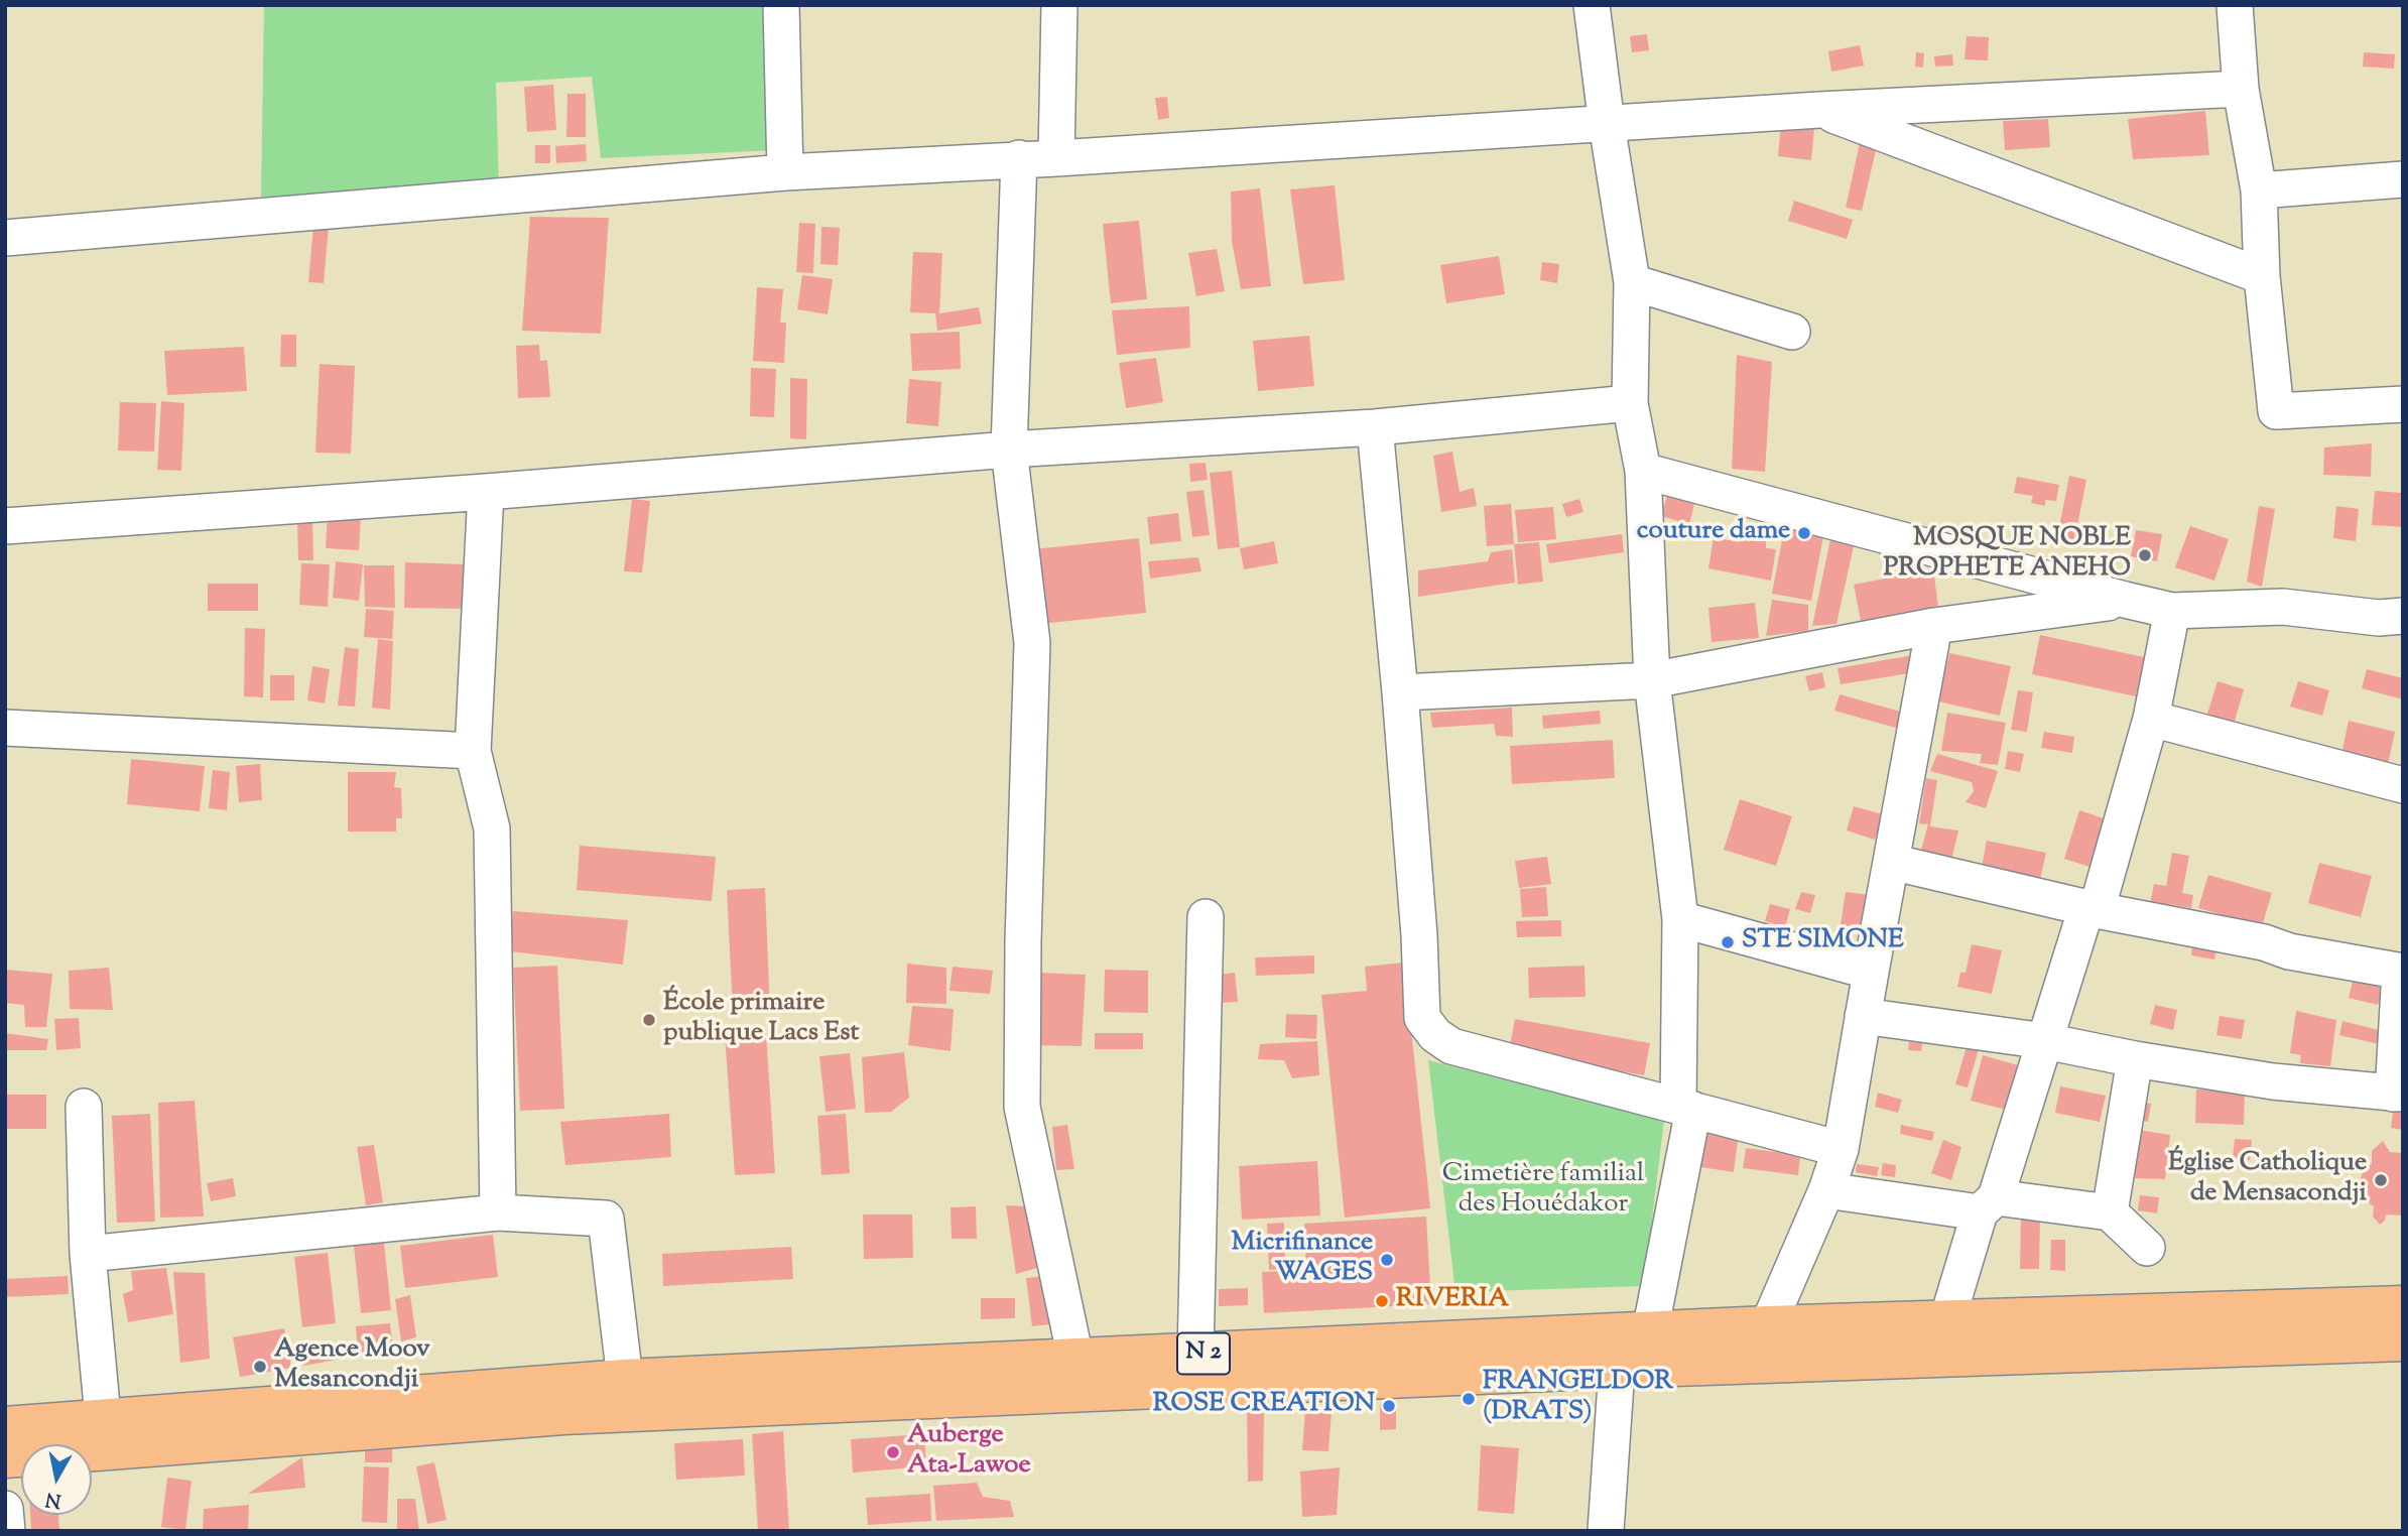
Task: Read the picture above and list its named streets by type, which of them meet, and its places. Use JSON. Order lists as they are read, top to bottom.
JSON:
{
  "streets": {
    "highway": ["N 2"]
  },
  "parks": ["Cimetière familial des Houédakor"],
  "places": [
    "couture dame",
    "MOSQUE NOBLE PROPHETE ANEHO",
    "STE SIMONE",
    "École primaire publique Lacs Est",
    "Église Catholique de Mensacondji",
    "Micrifinance WAGES",
    "RIVERIA",
    "Agence Moov Mesancondji",
    "FRANGELDOR (DRATS)",
    "ROSE CREATION",
    "Auberge Ata-Lawoe"
  ],
  "north": "bottom"
}
